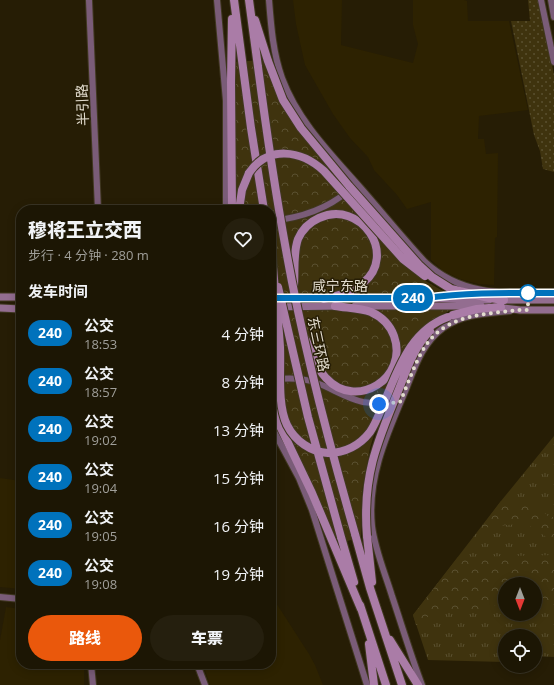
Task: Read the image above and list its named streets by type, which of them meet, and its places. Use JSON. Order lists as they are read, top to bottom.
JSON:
{
  "streets": {
    "highway": ["东三环路"],
    "main road": ["半引路", "咸宁东路"]
  },
  "lines": ["bus line 240"],
  "north": "bottom",
  "page": {
    "on_map": "240",
    "heading": [
      ["穆将王立交西", "步行 · 4 分钟 · 280 m"],
      "发车时间"
    ],
    "list": [
      {
        "mark": "240",
        "name": "公交",
        "note": "18:53",
        "value": "4 分钟"
      },
      {
        "mark": "240",
        "name": "公交",
        "note": "18:57",
        "value": "8 分钟"
      },
      {
        "mark": "240",
        "name": "公交",
        "note": "19:02",
        "value": "13 分钟"
      },
      {
        "mark": "240",
        "name": "公交",
        "note": "19:04",
        "value": "15 分钟"
      },
      {
        "mark": "240",
        "name": "公交",
        "note": "19:05",
        "value": "16 分钟"
      },
      {
        "mark": "240",
        "name": "公交",
        "note": "19:08",
        "value": "19 分钟"
      }
    ],
    "buttons": ["路线", "车票"]
  }
}
